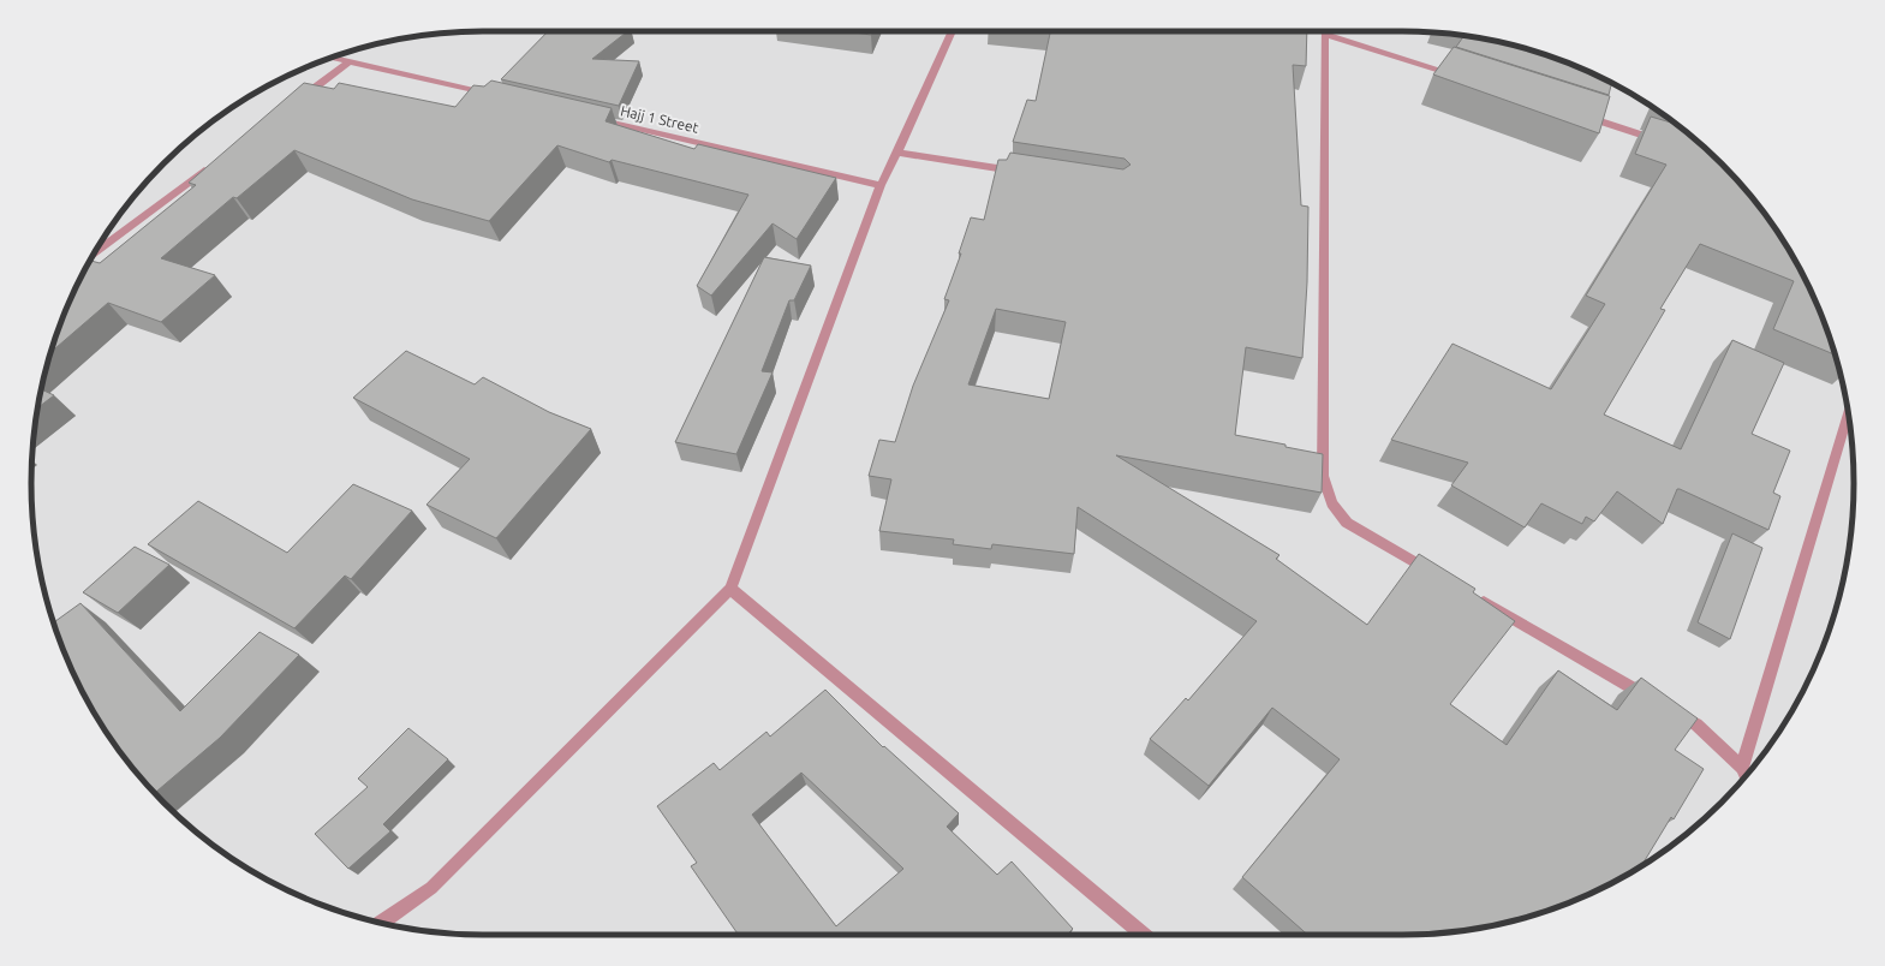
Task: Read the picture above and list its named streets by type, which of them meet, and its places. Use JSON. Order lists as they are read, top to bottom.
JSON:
{
  "streets": {
    "street": ["Hajj 1 Street"]
  }
}
